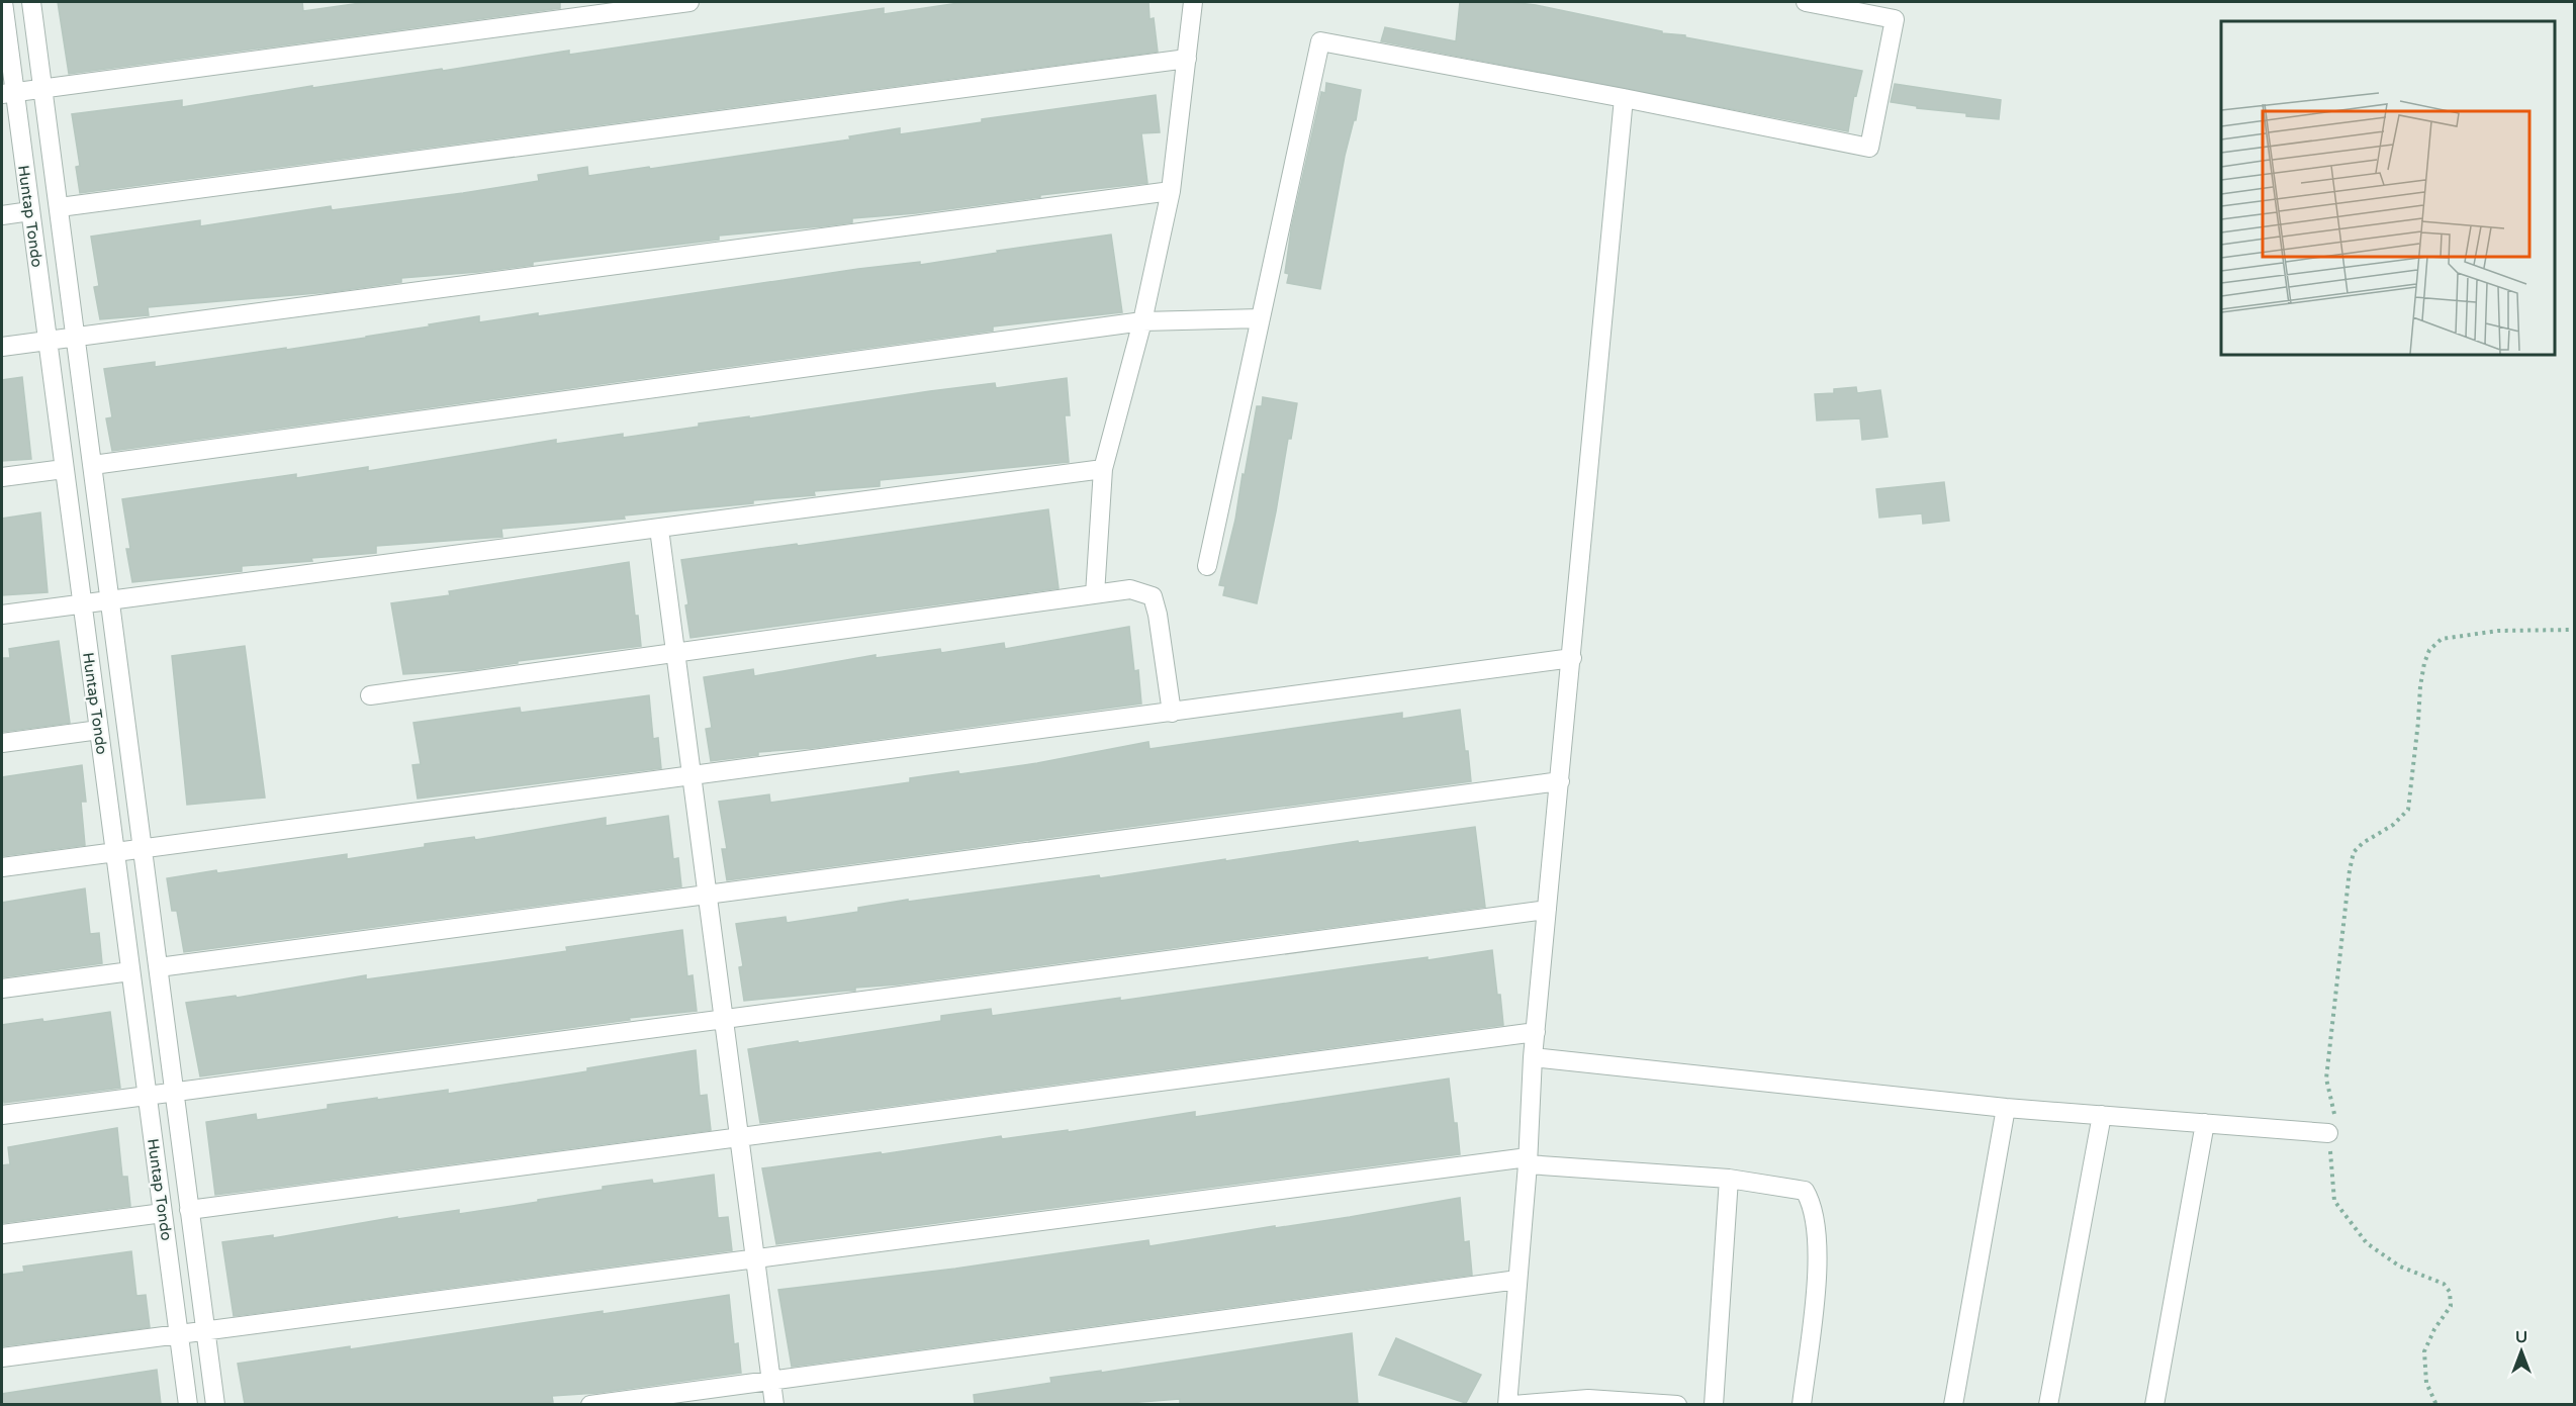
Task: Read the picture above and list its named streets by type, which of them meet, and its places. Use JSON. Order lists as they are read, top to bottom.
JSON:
{
  "streets": {
    "street": ["Huntap Tondo"]
  },
  "north": "top"
}
